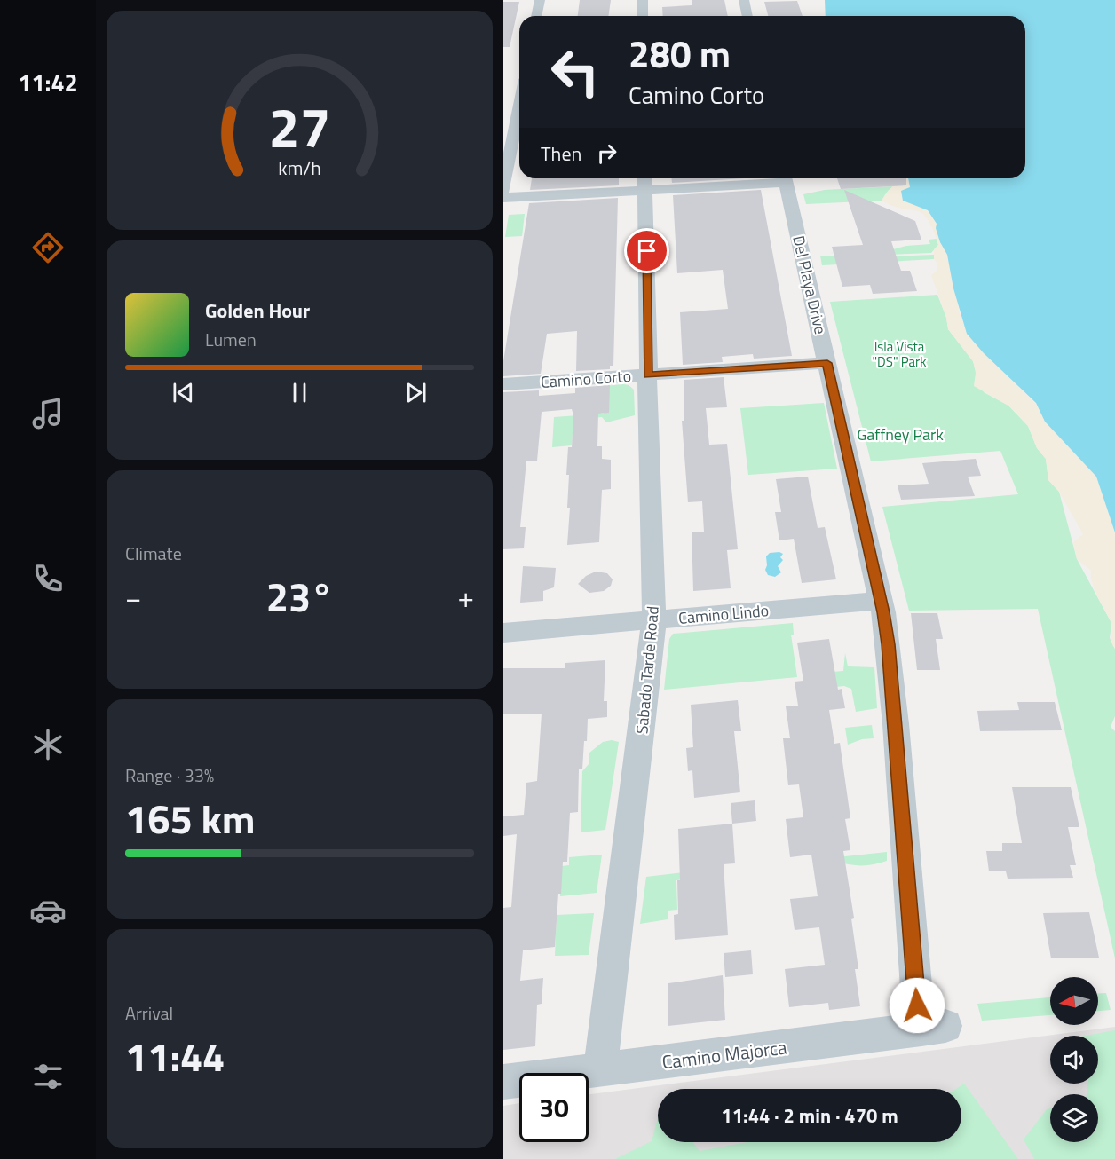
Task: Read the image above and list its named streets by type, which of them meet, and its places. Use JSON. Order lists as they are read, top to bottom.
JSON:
{
  "streets": {
    "street": [
      "Del Playa Drive",
      "Camino Corto",
      "Camino Lindo",
      "Sabado Tarde Road",
      "Camino Majorca"
    ]
  },
  "crossings": [
    ["Del Playa Drive", "Camino Corto"],
    ["Del Playa Drive", "Camino Lindo"],
    ["Del Playa Drive", "Camino Majorca"],
    ["Camino Corto", "Sabado Tarde Road"],
    ["Camino Lindo", "Sabado Tarde Road"],
    ["Sabado Tarde Road", "Camino Majorca"]
  ],
  "parks": ["Isla Vista \"DS\" Park", "Gaffney Park"],
  "north": "left",
  "page": {
    "tabs": "11:42",
    "turn": ["280 m", "Camino Corto"],
    "then": "Then",
    "song": ["Golden Hour", "Lumen"],
    "tile": [
      "Climate",
      ["Range · 33%", "165 km"],
      ["Arrival", "11:44"]
    ],
    "heat": ["−", "23°", "+"],
    "limit": "30",
    "trip": "11:44 · 2 min · 470 m",
    "gauge": ["27", "km/h"]
  }
}
